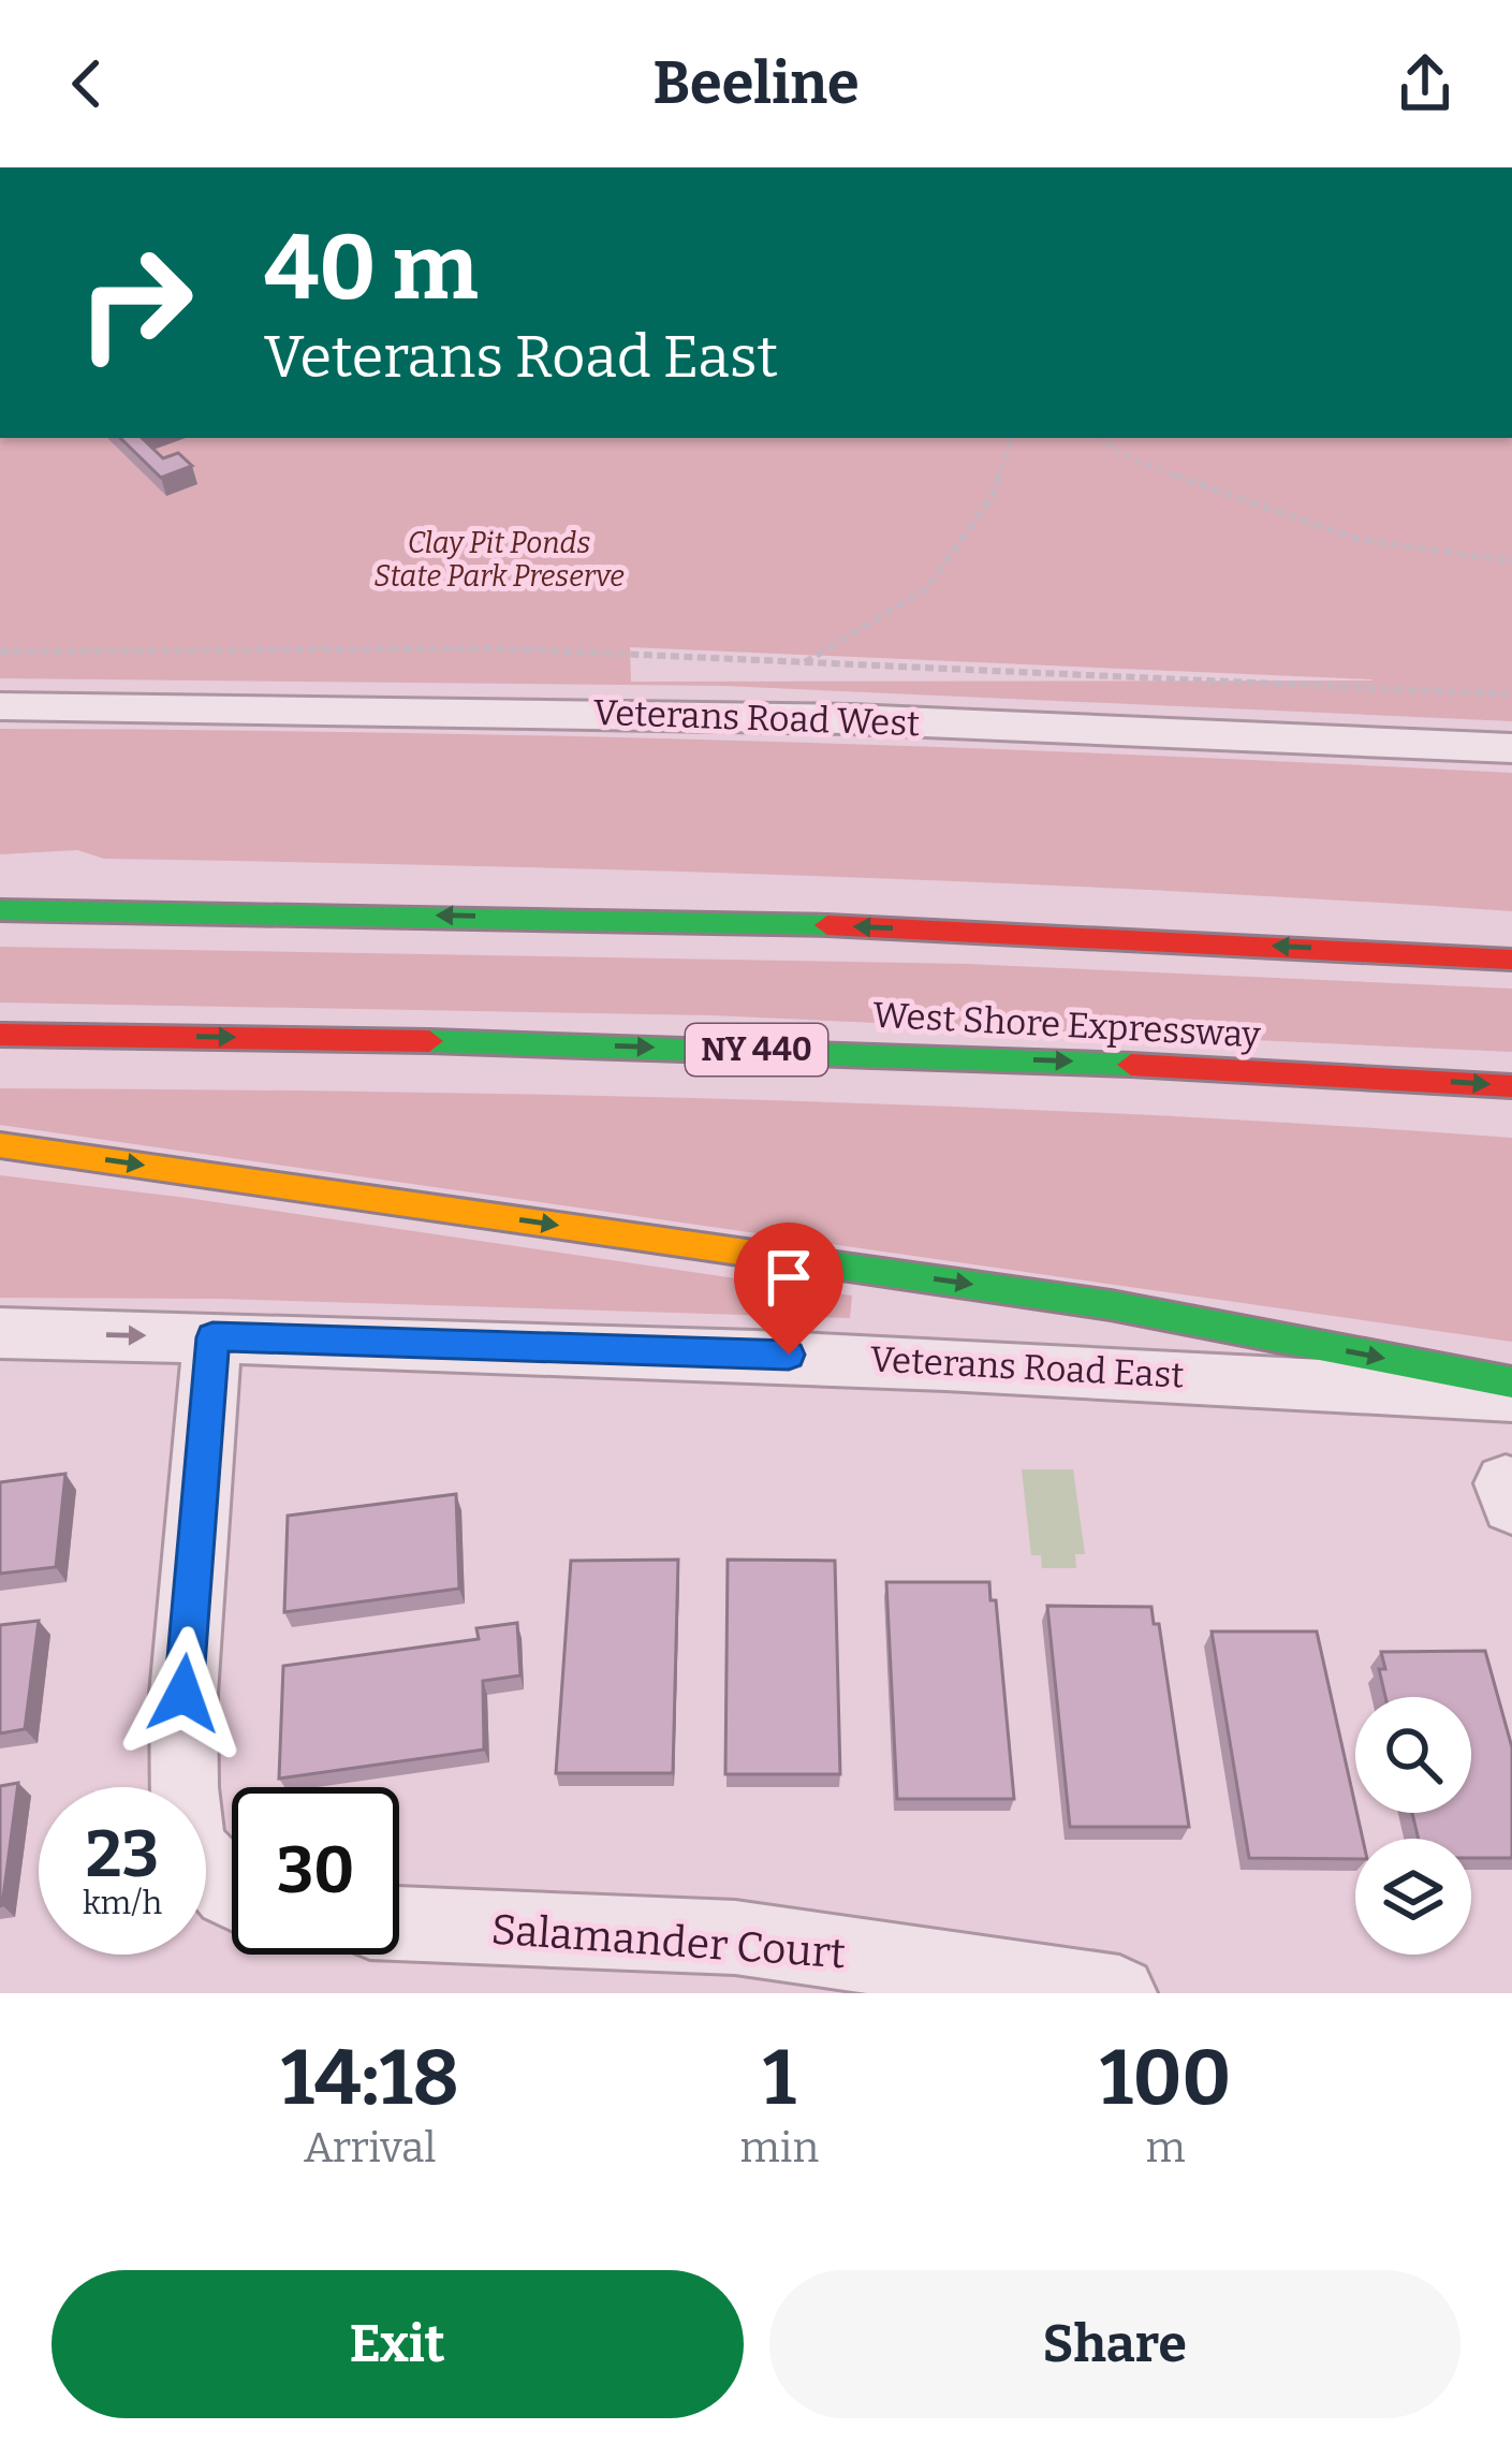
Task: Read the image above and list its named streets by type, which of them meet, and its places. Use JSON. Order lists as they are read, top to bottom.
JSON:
{
  "streets": {
    "highway": ["West Shore Expressway", "NY 440"],
    "street": ["Veterans Road West", "Veterans Road East", "Salamander Court"]
  },
  "parks": ["Clay Pit Ponds State Park Preserve"],
  "page": {
    "header": "Beeline",
    "turn": ["40 m", "Veterans Road East"],
    "speed": "23 km/h",
    "limit": "30",
    "eta": [
      "14:18",
      "Arrival",
      "1",
      "min",
      "100",
      "m"
    ],
    "buttons": ["Exit", "Share"]
  }
}
